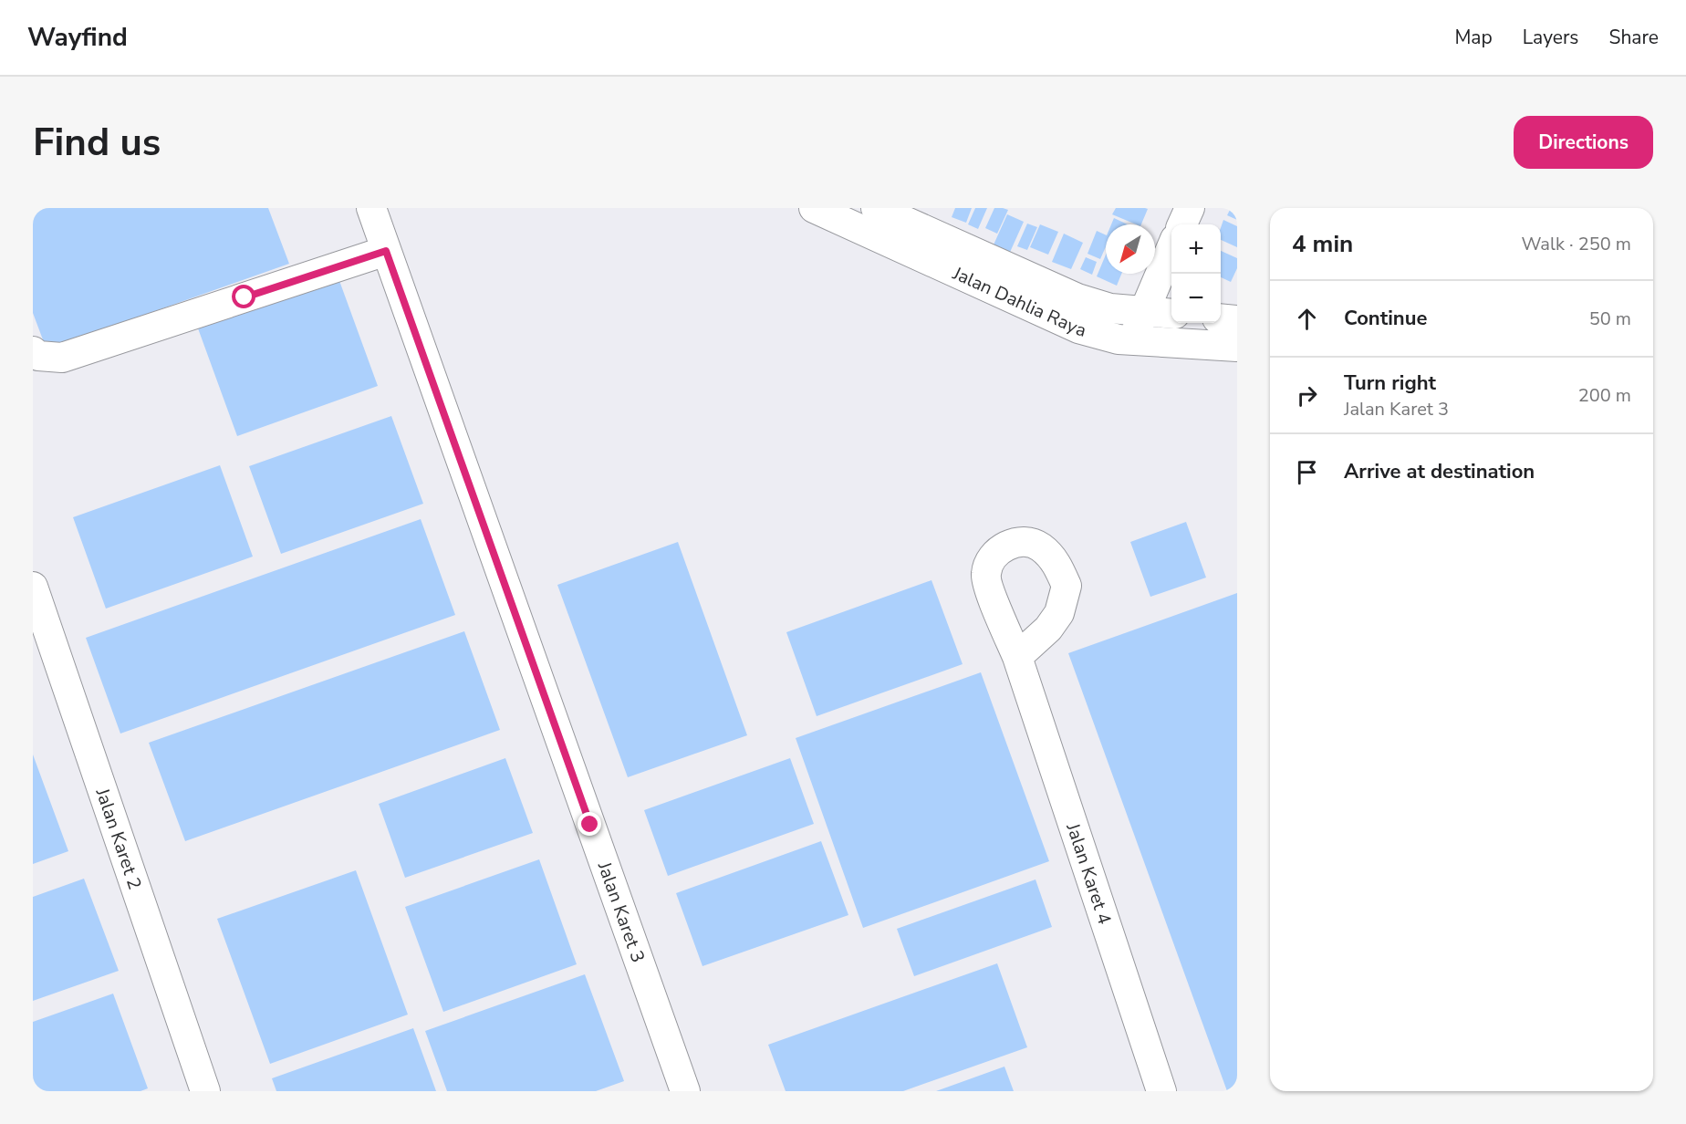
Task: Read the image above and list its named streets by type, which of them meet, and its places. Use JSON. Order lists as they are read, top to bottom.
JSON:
{
  "streets": {
    "street": [
      "Jalan Dahlia Raya",
      "Jalan Karet 2",
      "Jalan Karet 4",
      "Jalan Karet 3"
    ]
  },
  "north": "bottom left",
  "page": {
    "header": "Wayfind",
    "nav": ["Map", "Layers", "Share"],
    "buttons": "Directions",
    "title": "Find us",
    "heading": ["4 min", "Walk · 250 m"],
    "map_buttons": ["+", "−"],
    "list": [
      ["Continue", "50 m"],
      ["Turn right", "Jalan Karet 3", "200 m"],
      "Arrive at destination"
    ]
  }
}
